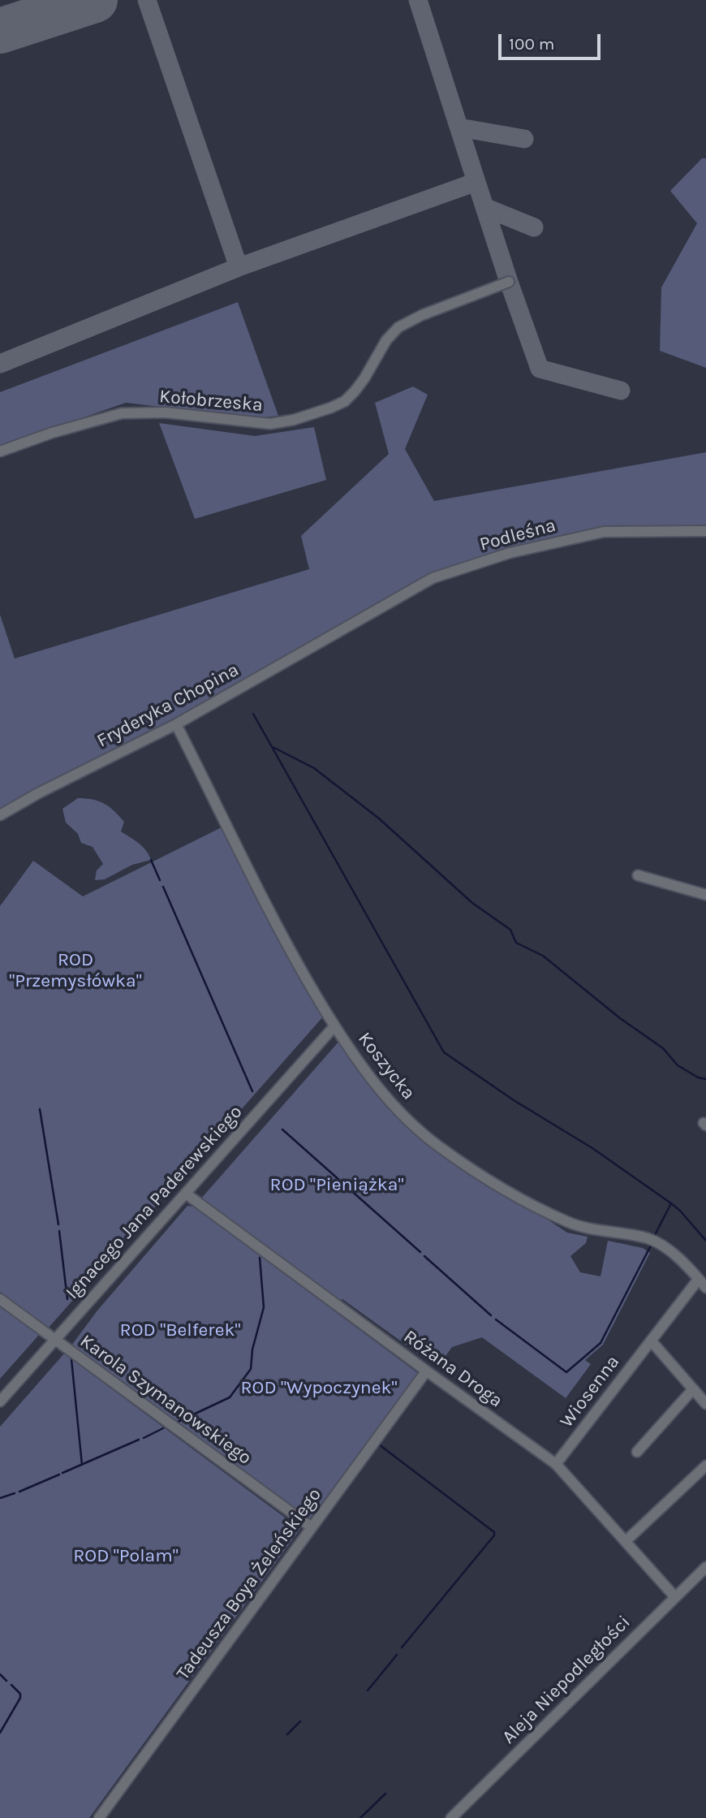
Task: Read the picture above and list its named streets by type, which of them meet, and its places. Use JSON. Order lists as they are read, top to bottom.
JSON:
{
  "streets": {
    "street": [
      "Kołobrzeska",
      "Podleśna",
      "Fryderyka Chopina",
      "Koszycka",
      "Ignacego Jana Paderewskiego",
      "Różana Droga",
      "Wiosenna",
      "Karola Szymanowskiego",
      "Tadeusza Boya Żeleńskiego",
      "Aleja Niepodległości"
    ]
  },
  "crossings": [
    ["Podleśna", "Fryderyka Chopina"],
    ["Fryderyka Chopina", "Koszycka"],
    ["Koszycka", "Ignacego Jana Paderewskiego"],
    ["Koszycka", "Wiosenna"],
    ["Ignacego Jana Paderewskiego", "Różana Droga"],
    ["Ignacego Jana Paderewskiego", "Karola Szymanowskiego"],
    ["Różana Droga", "Wiosenna"],
    ["Różana Droga", "Tadeusza Boya Żeleńskiego"],
    ["Różana Droga", "Aleja Niepodległości"],
    ["Karola Szymanowskiego", "Tadeusza Boya Żeleńskiego"]
  ],
  "parks": [
    "ROD \"Przemysłówka\"",
    "ROD \"Pieniążka\"",
    "ROD \"Belferek\"",
    "ROD \"Wypoczynek\"",
    "ROD \"Polam\""
  ],
  "scale_bar": "100 m"
}
